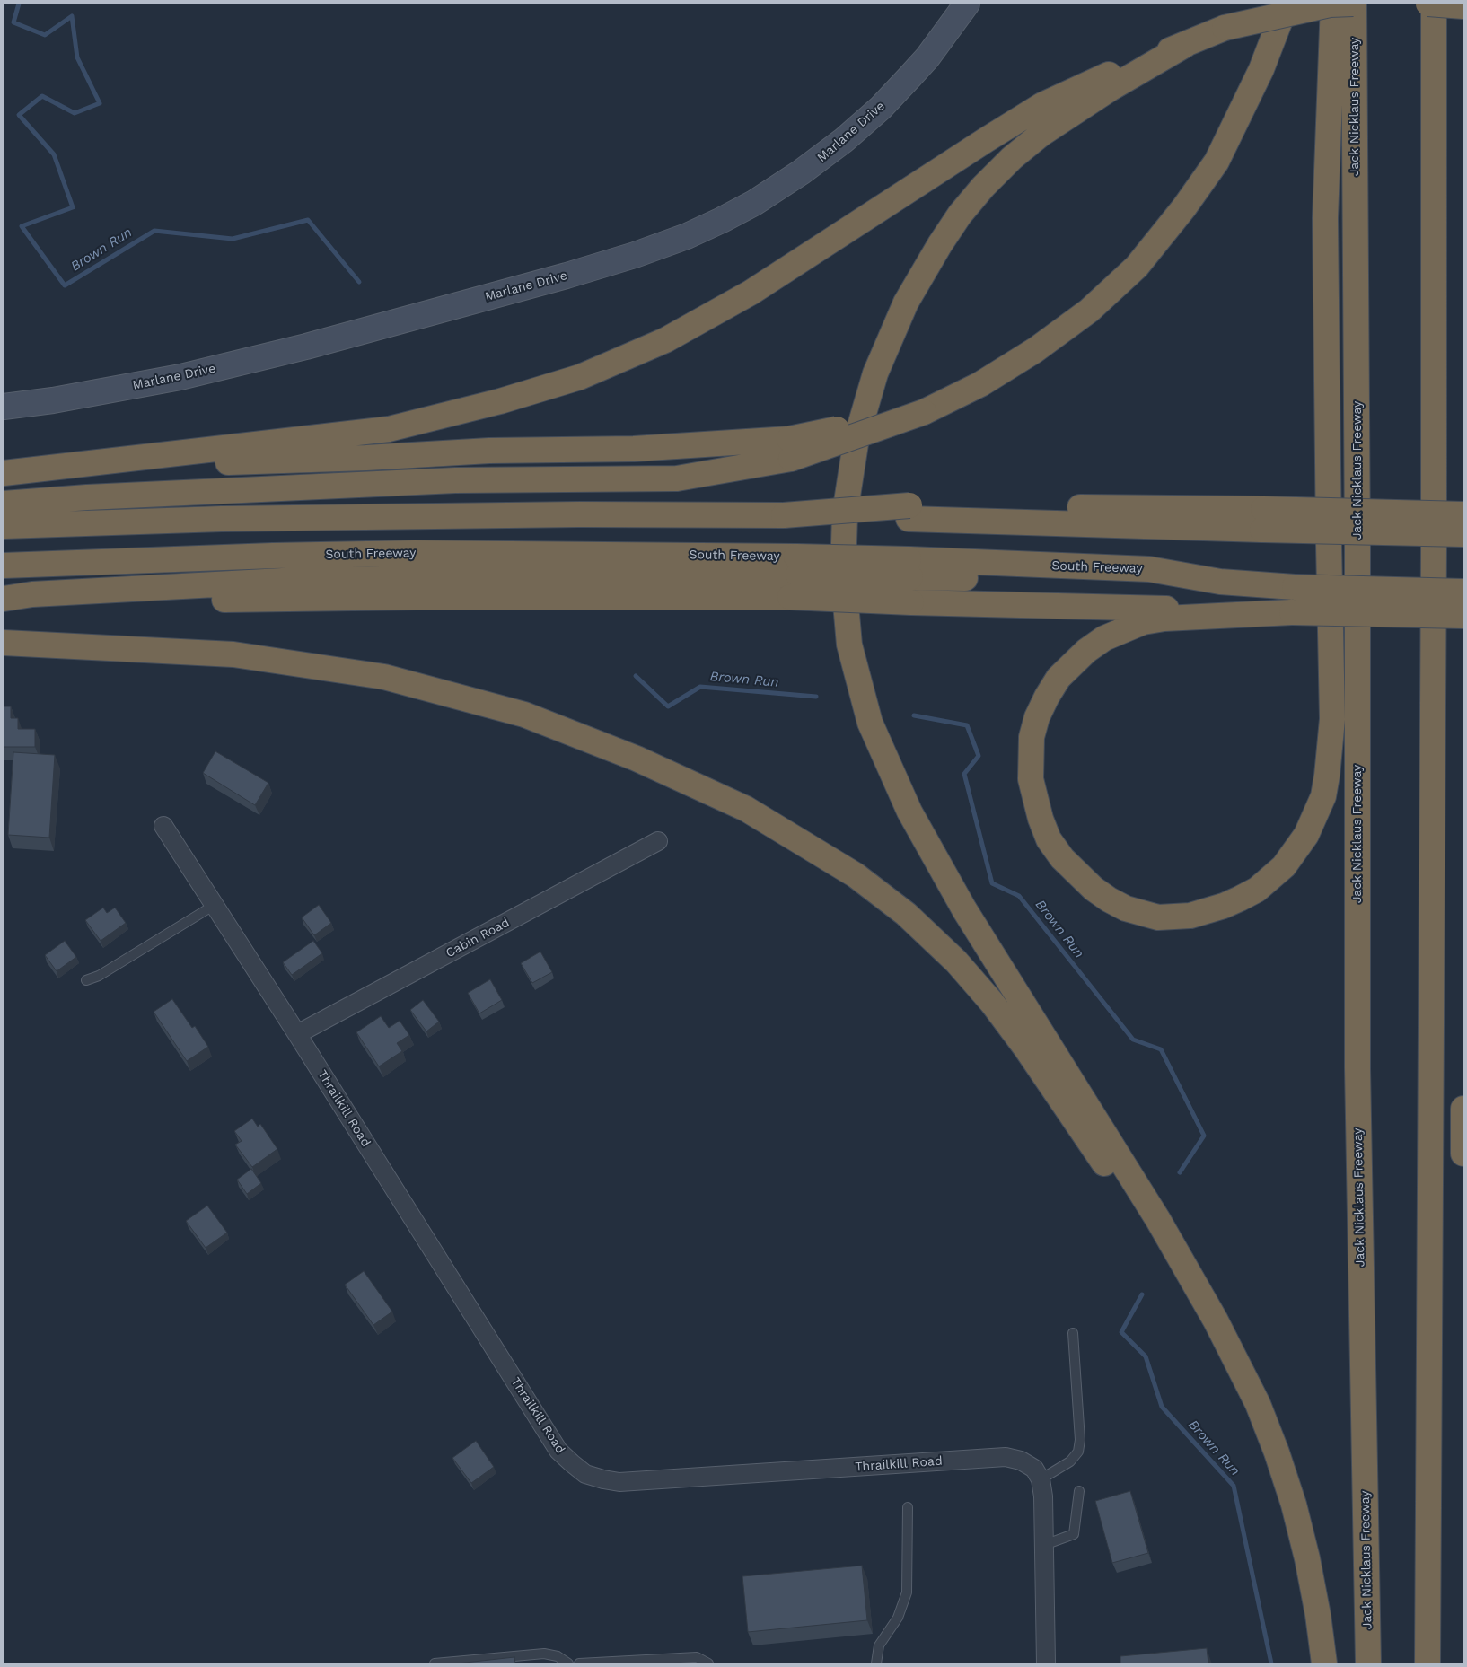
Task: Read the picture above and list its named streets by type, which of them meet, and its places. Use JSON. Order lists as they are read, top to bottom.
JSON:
{
  "streets": {
    "highway": ["Jack Nicklaus Freeway", "South Freeway"],
    "street": ["Marlane Drive", "Cabin Road", "Thrailkill Road"]
  },
  "crossings": [
    ["Cabin Road", "Thrailkill Road"]
  ],
  "water": ["Brown Run"]
}
